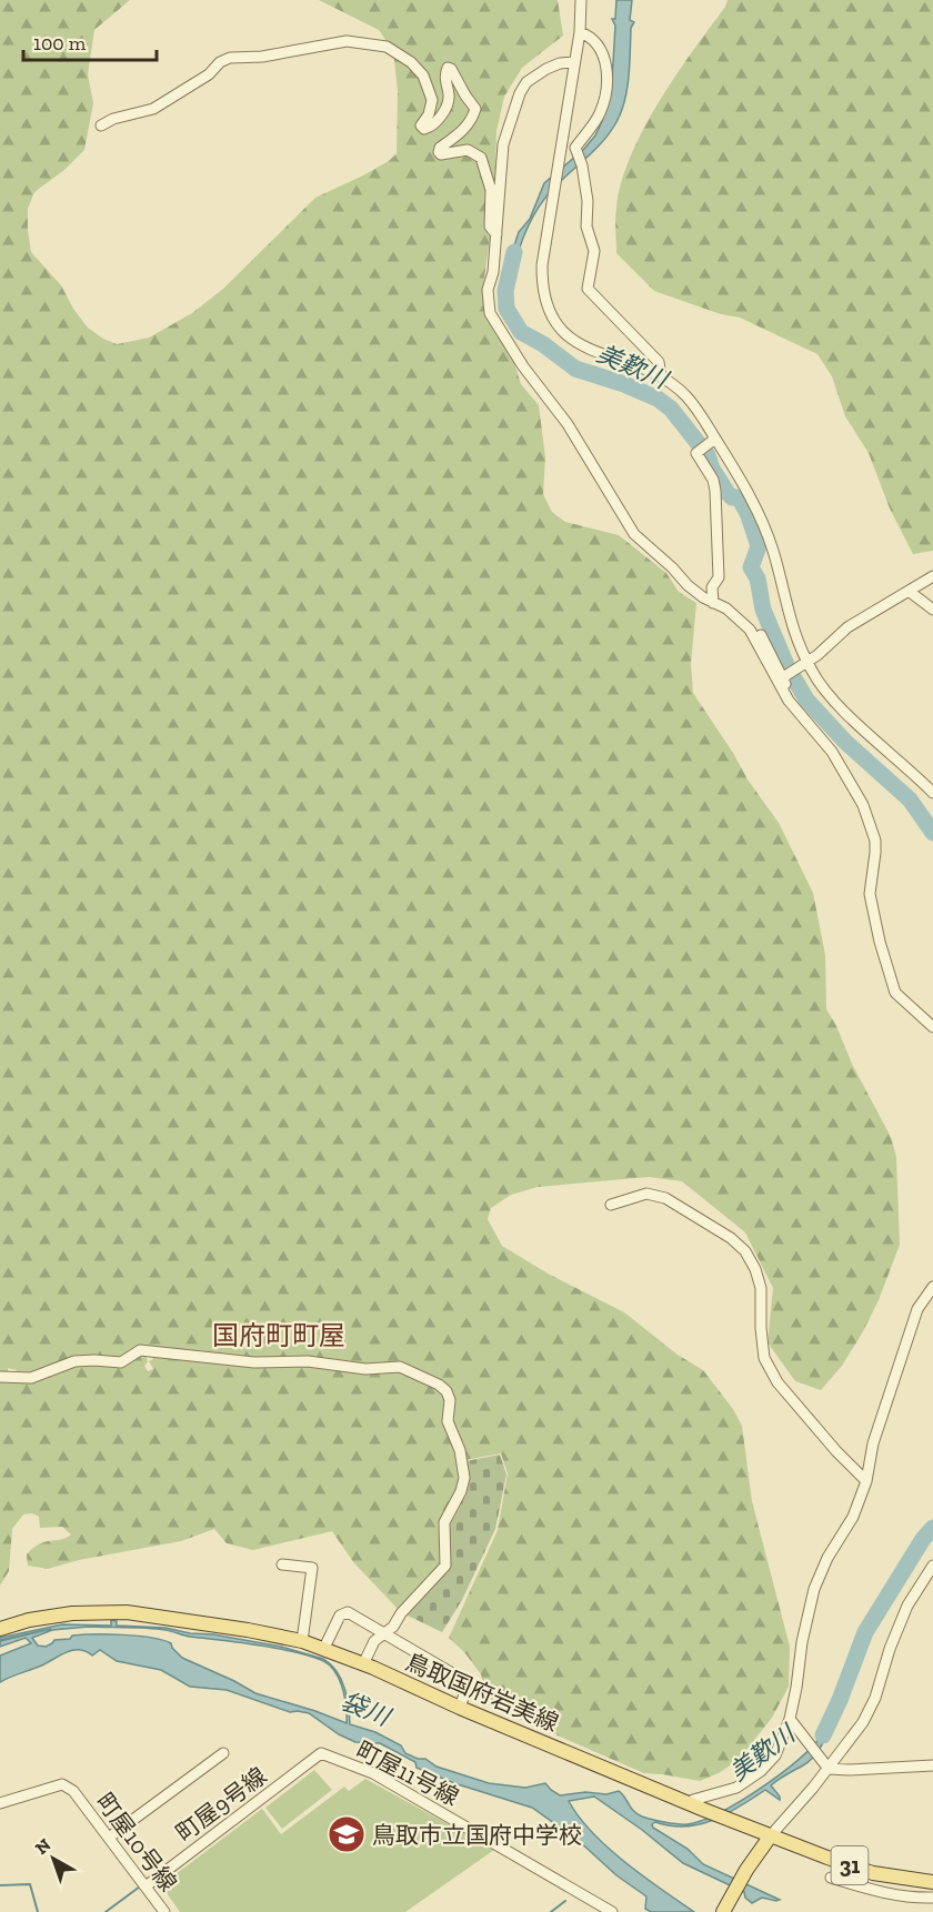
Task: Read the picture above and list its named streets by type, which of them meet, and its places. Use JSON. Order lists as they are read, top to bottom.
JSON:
{
  "streets": {
    "main road": ["鳥取国府岩美線", "31"],
    "street": ["町屋11号線", "町屋9号線", "町屋10号線"]
  },
  "crossings": [
    ["町屋11号線", "町屋9号線"],
    ["町屋9号線", "町屋10号線"]
  ],
  "districts": ["国府町町屋"],
  "water": ["美歎川", "袋川"],
  "places": {
    "school or university": ["鳥取市立国府中学校"]
  },
  "scale_bar": "100 m",
  "north": "top left"
}
